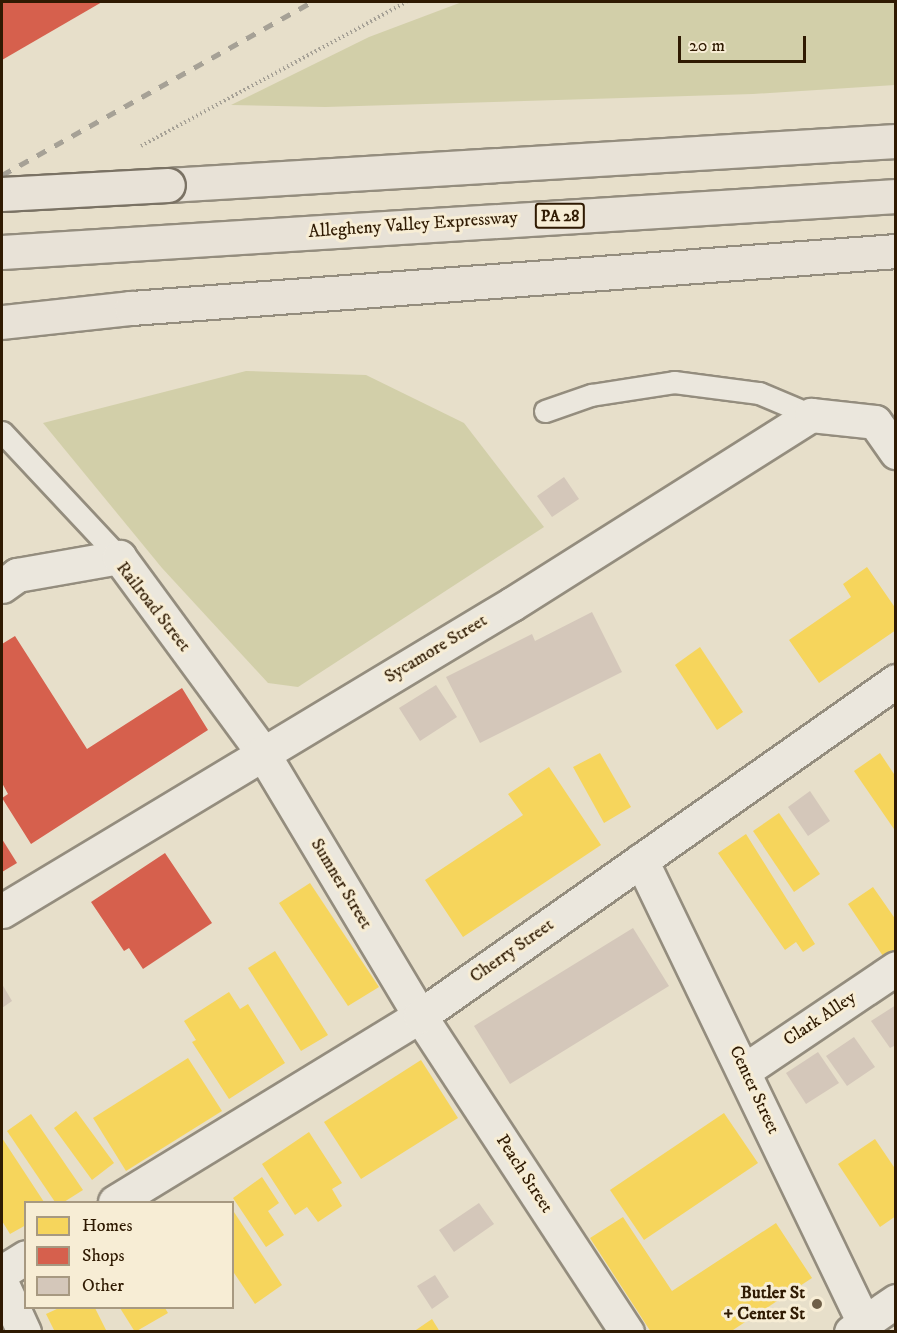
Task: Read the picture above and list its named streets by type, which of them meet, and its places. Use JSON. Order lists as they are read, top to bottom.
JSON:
{
  "streets": {
    "highway": ["PA 28", "Allegheny Valley Expressway"],
    "street": [
      "Railroad Street",
      "Sycamore Street",
      "Sumner Street",
      "Cherry Street",
      "Clark Alley",
      "Center Street",
      "Peach Street"
    ]
  },
  "crossings": [
    ["Railroad Street", "Sycamore Street"],
    ["Railroad Street", "Sumner Street"],
    ["Sycamore Street", "Sumner Street"],
    ["Sumner Street", "Cherry Street"],
    ["Sumner Street", "Peach Street"],
    ["Cherry Street", "Center Street"],
    ["Cherry Street", "Peach Street"],
    ["Clark Alley", "Center Street"]
  ],
  "places": ["Butler St + Center St"],
  "legend": ["Homes", "Shops", "Other"],
  "scale_bar": "20 m"
}
